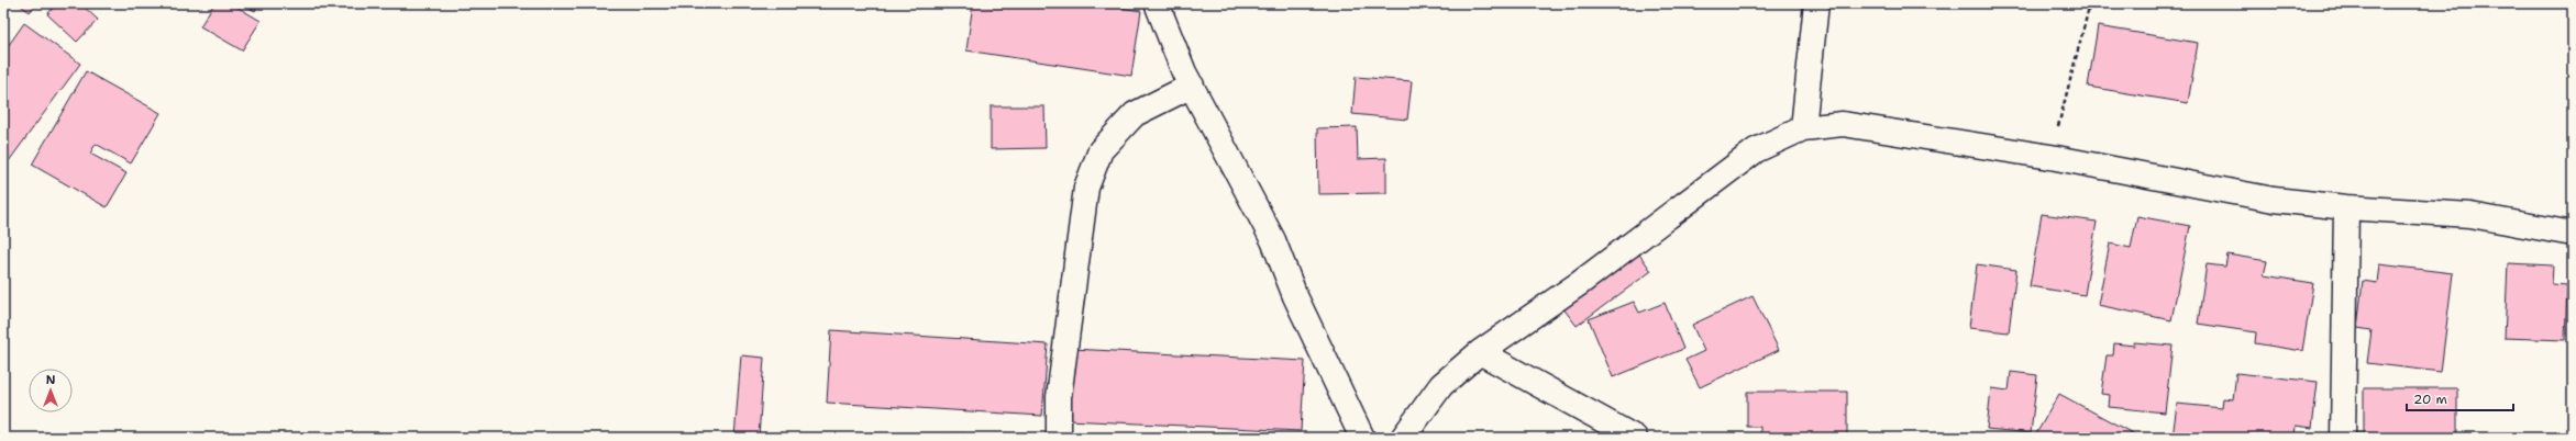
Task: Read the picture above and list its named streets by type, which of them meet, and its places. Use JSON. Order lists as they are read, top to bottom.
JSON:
{
  "scale_bar": "20 m",
  "north": "top"
}
